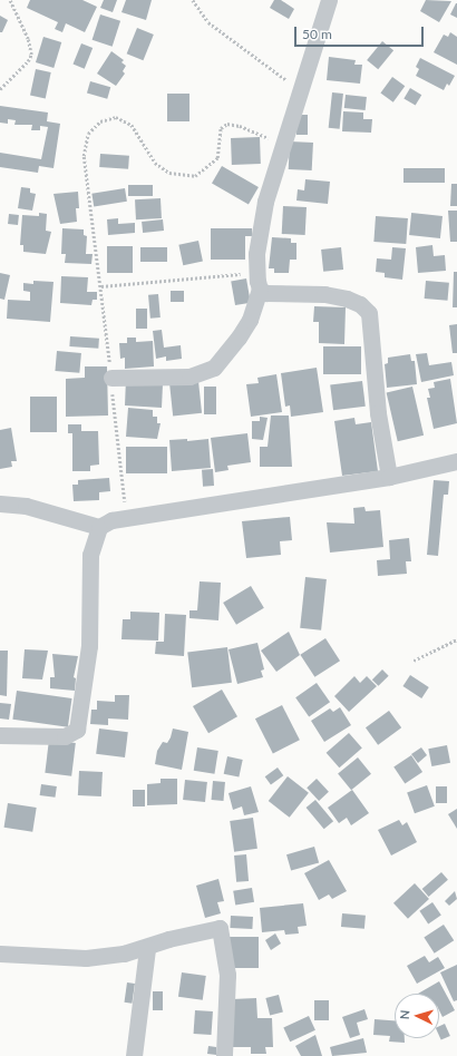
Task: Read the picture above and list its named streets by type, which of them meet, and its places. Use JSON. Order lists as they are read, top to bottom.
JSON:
{
  "scale_bar": "50 m",
  "north": "left"
}
